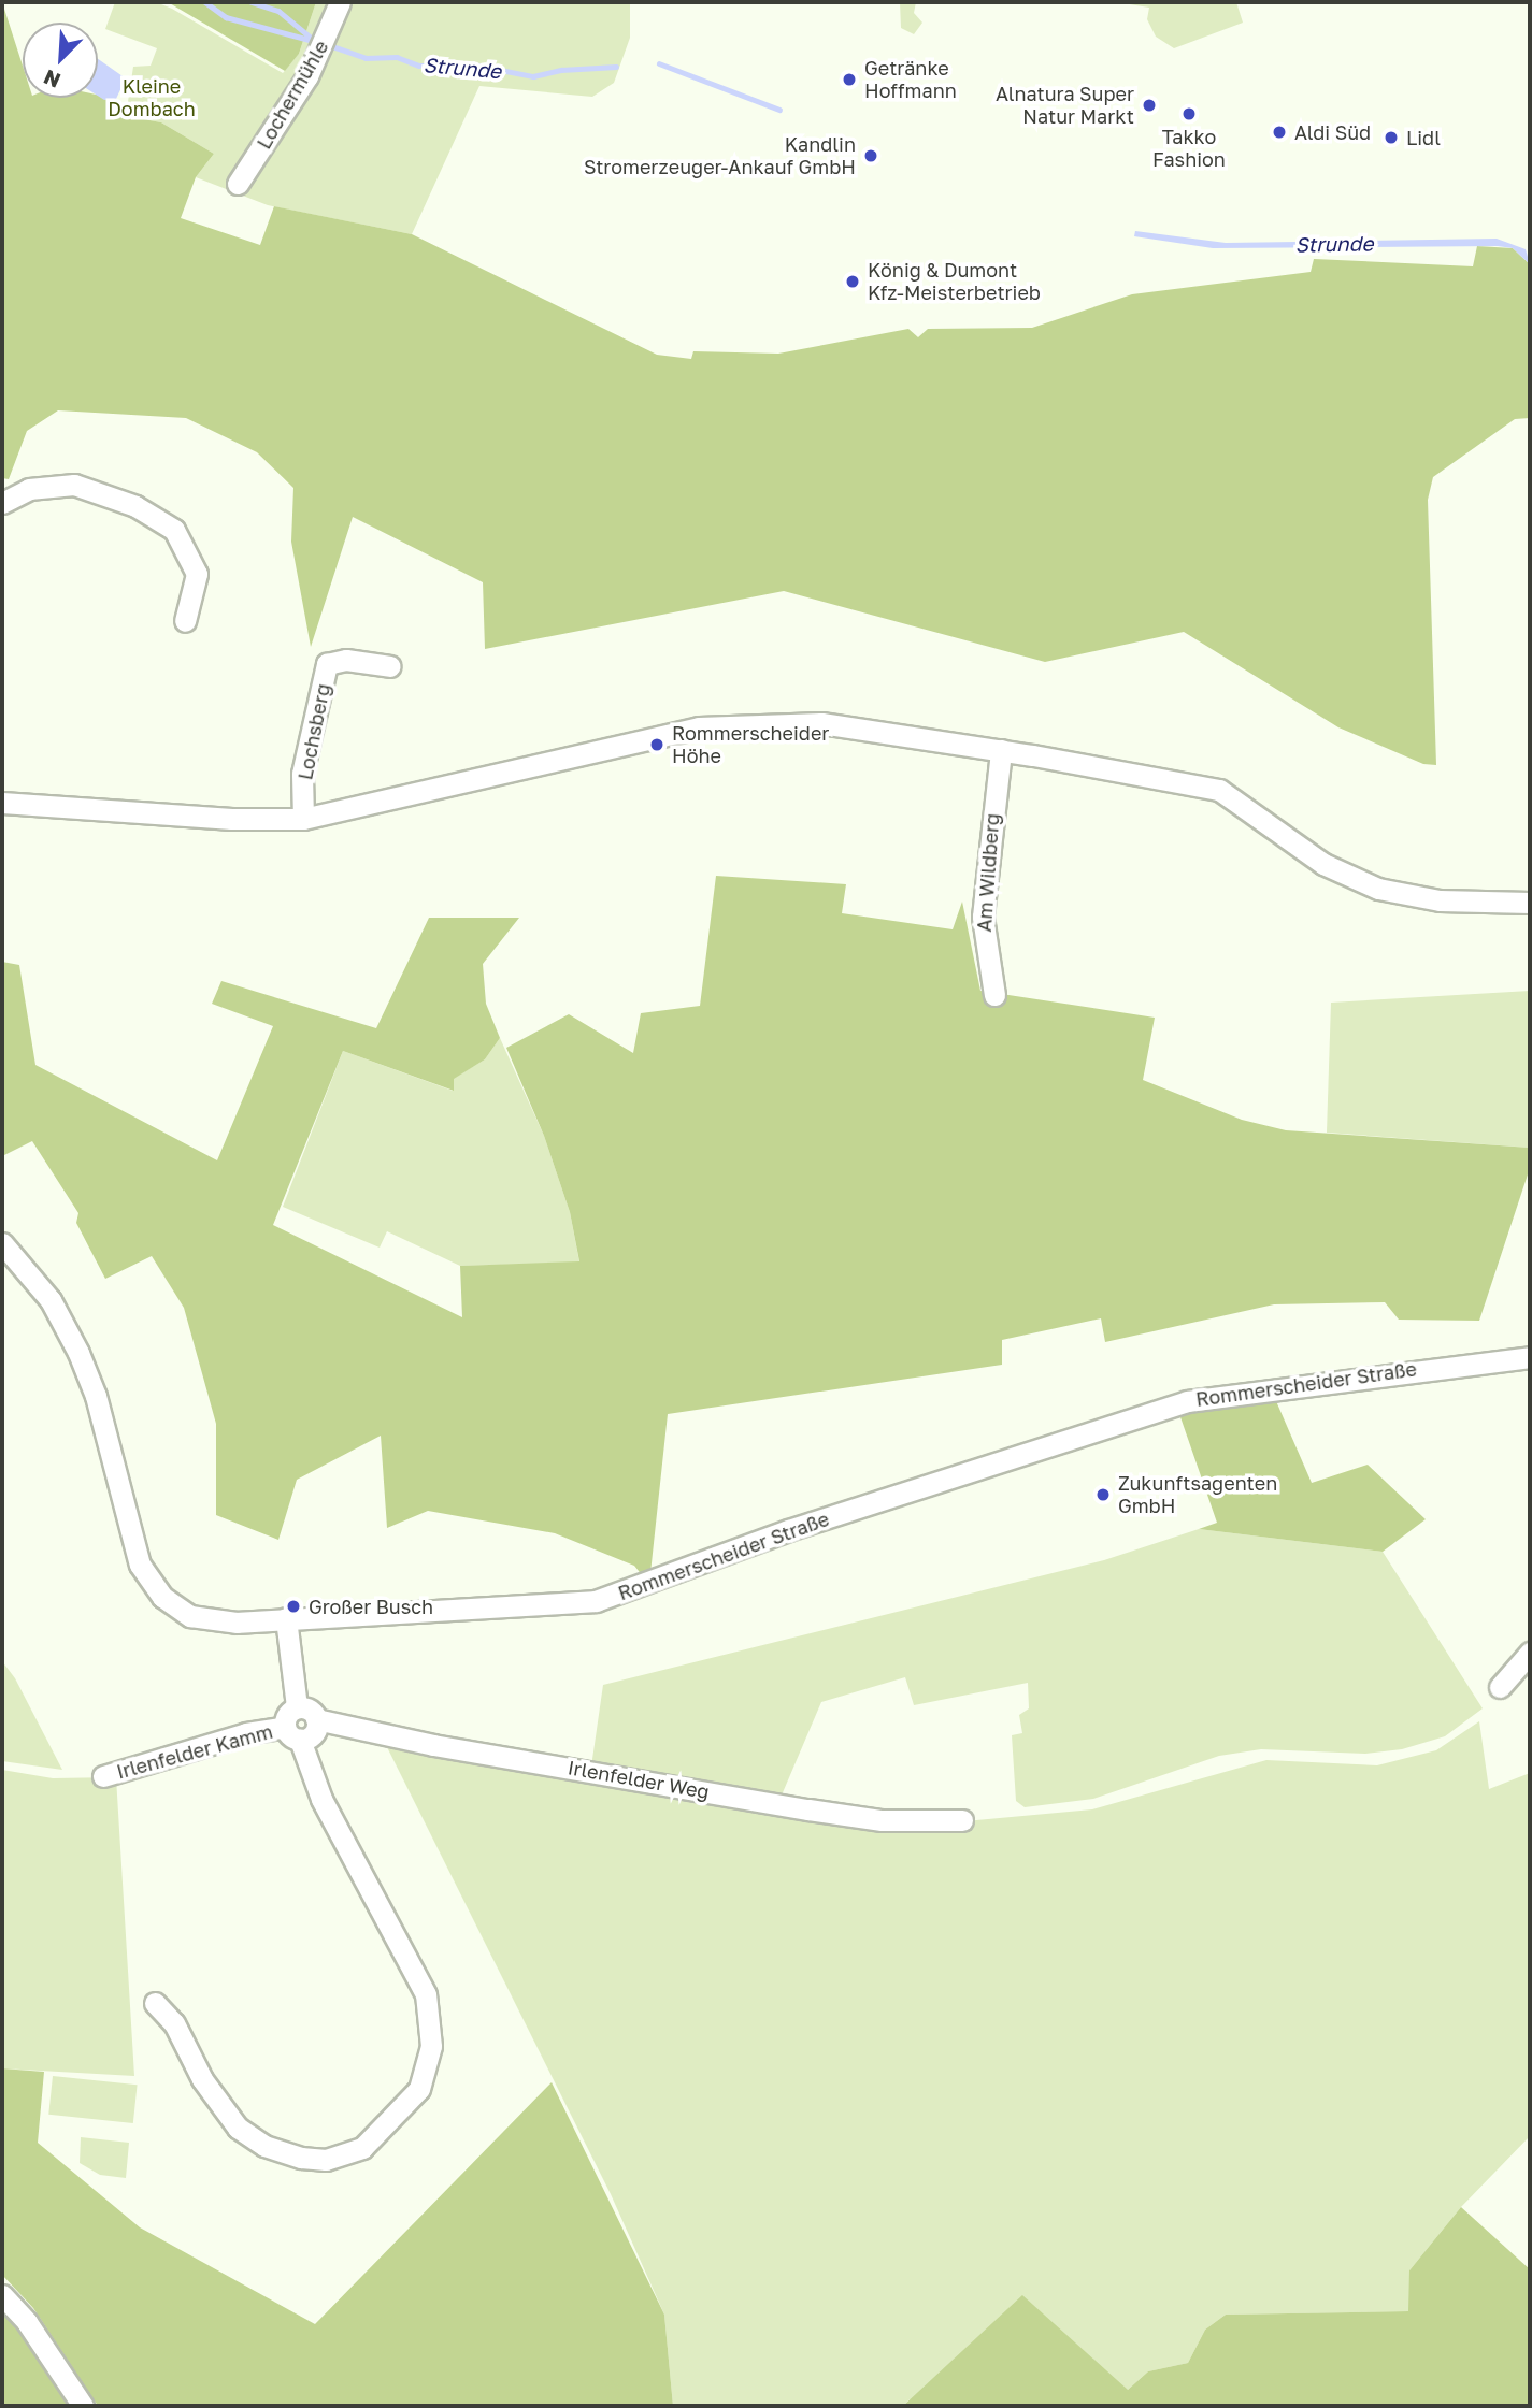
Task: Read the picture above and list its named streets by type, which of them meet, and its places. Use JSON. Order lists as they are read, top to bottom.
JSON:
{
  "streets": {
    "street": [
      "Lochermühle",
      "Lochsberg",
      "Am Wildberg",
      "Rommerscheider Straße",
      "Irlenfelder Kamm",
      "Irlenfelder Weg"
    ]
  },
  "crossings": [
    ["Irlenfelder Kamm", "Irlenfelder Weg"]
  ],
  "water": ["Strunde"],
  "parks": ["Kleine Dombach"],
  "places": [
    "Getränke Hoffmann",
    "Alnatura Super Natur Markt",
    "Takko Fashion",
    "Aldi Süd",
    "Lidl",
    "Kandlin Stromerzeuger-Ankauf GmbH",
    "König & Dumont Kfz-Meisterbetrieb",
    "Rommerscheider Höhe",
    "Zukunftsagenten GmbH",
    "Großer Busch"
  ],
  "north": "bottom left"
}
